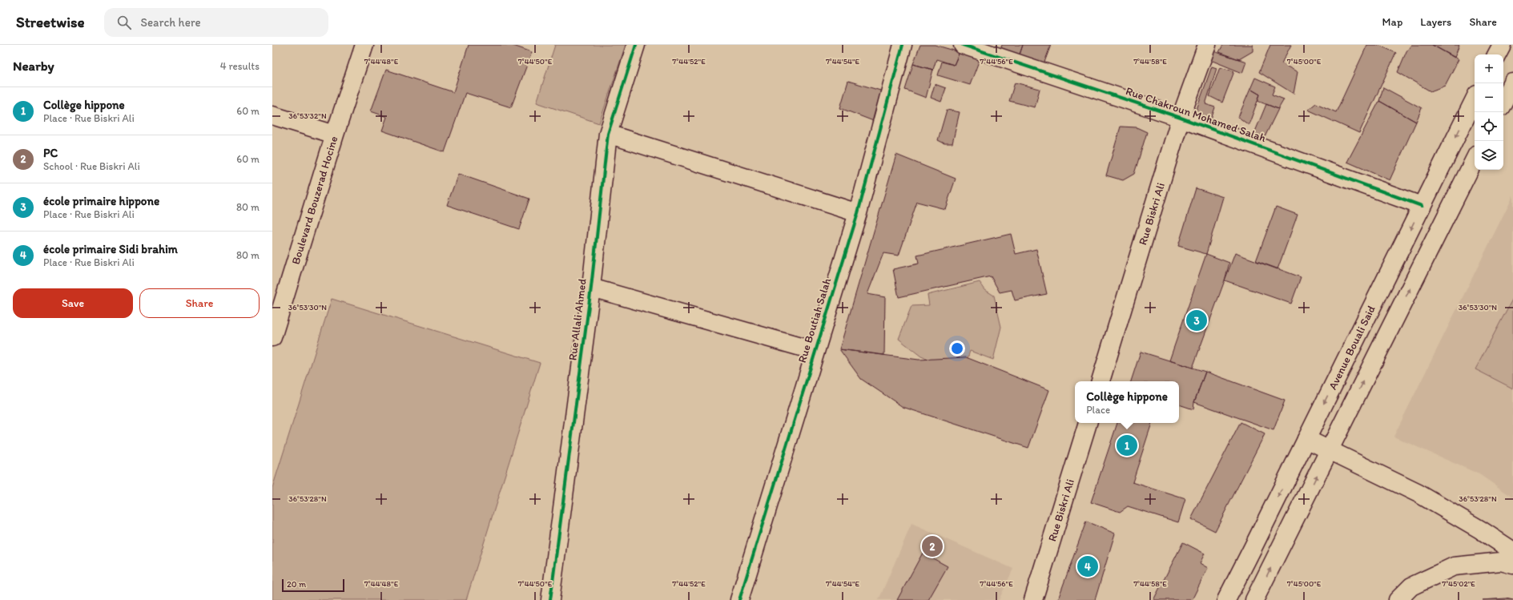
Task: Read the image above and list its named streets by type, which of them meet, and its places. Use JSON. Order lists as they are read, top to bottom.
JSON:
{
  "streets": {
    "street": [
      "Rue Chakroun Mohamed Salah",
      "Boulevard Bouzerad Hocine",
      "Rue Biskri Ali",
      "Rue Allali Ahmed",
      "Rue Boutiah Salah",
      "Avenue Bouali Said"
    ]
  },
  "crossings": [
    ["Rue Chakroun Mohamed Salah", "Rue Biskri Ali"],
    ["Rue Chakroun Mohamed Salah", "Avenue Bouali Said"]
  ],
  "scale_bar": "20 m",
  "page": {
    "header": "Streetwise",
    "search": "Search here",
    "nav": ["Map", "Layers", "Share"],
    "heading": ["Nearby", "4 results"],
    "map_buttons": ["+", "−"],
    "list": [
      {
        "mark": "1",
        "name": "Collège hippone",
        "note": "Place · Rue Biskri Ali",
        "value": "60 m"
      },
      {
        "mark": "2",
        "name": "PC",
        "note": "School · Rue Biskri Ali",
        "value": "60 m"
      },
      {
        "mark": "3",
        "name": "école primaire hippone",
        "note": "Place · Rue Biskri Ali",
        "value": "80 m"
      },
      {
        "mark": "4",
        "name": "école primaire Sidi brahim",
        "note": "Place · Rue Biskri Ali",
        "value": "80 m"
      }
    ],
    "buttons": ["Save", "Share"],
    "pins": [
      "3",
      "1",
      "2",
      "4"
    ],
    "popup": ["Collège hippone", "Place"],
    "scale": "20 m"
  },
  "coordinates": [
    "7°44'48\"E",
    "7°44'50\"E",
    "7°44'52\"E",
    "7°44'54\"E",
    "7°44'56\"E",
    "7°44'58\"E",
    "7°45'00\"E",
    "36°53'32\"N",
    "36°53'30\"N",
    "36°53'28\"N",
    "7°45'02\"E"
  ]
}
